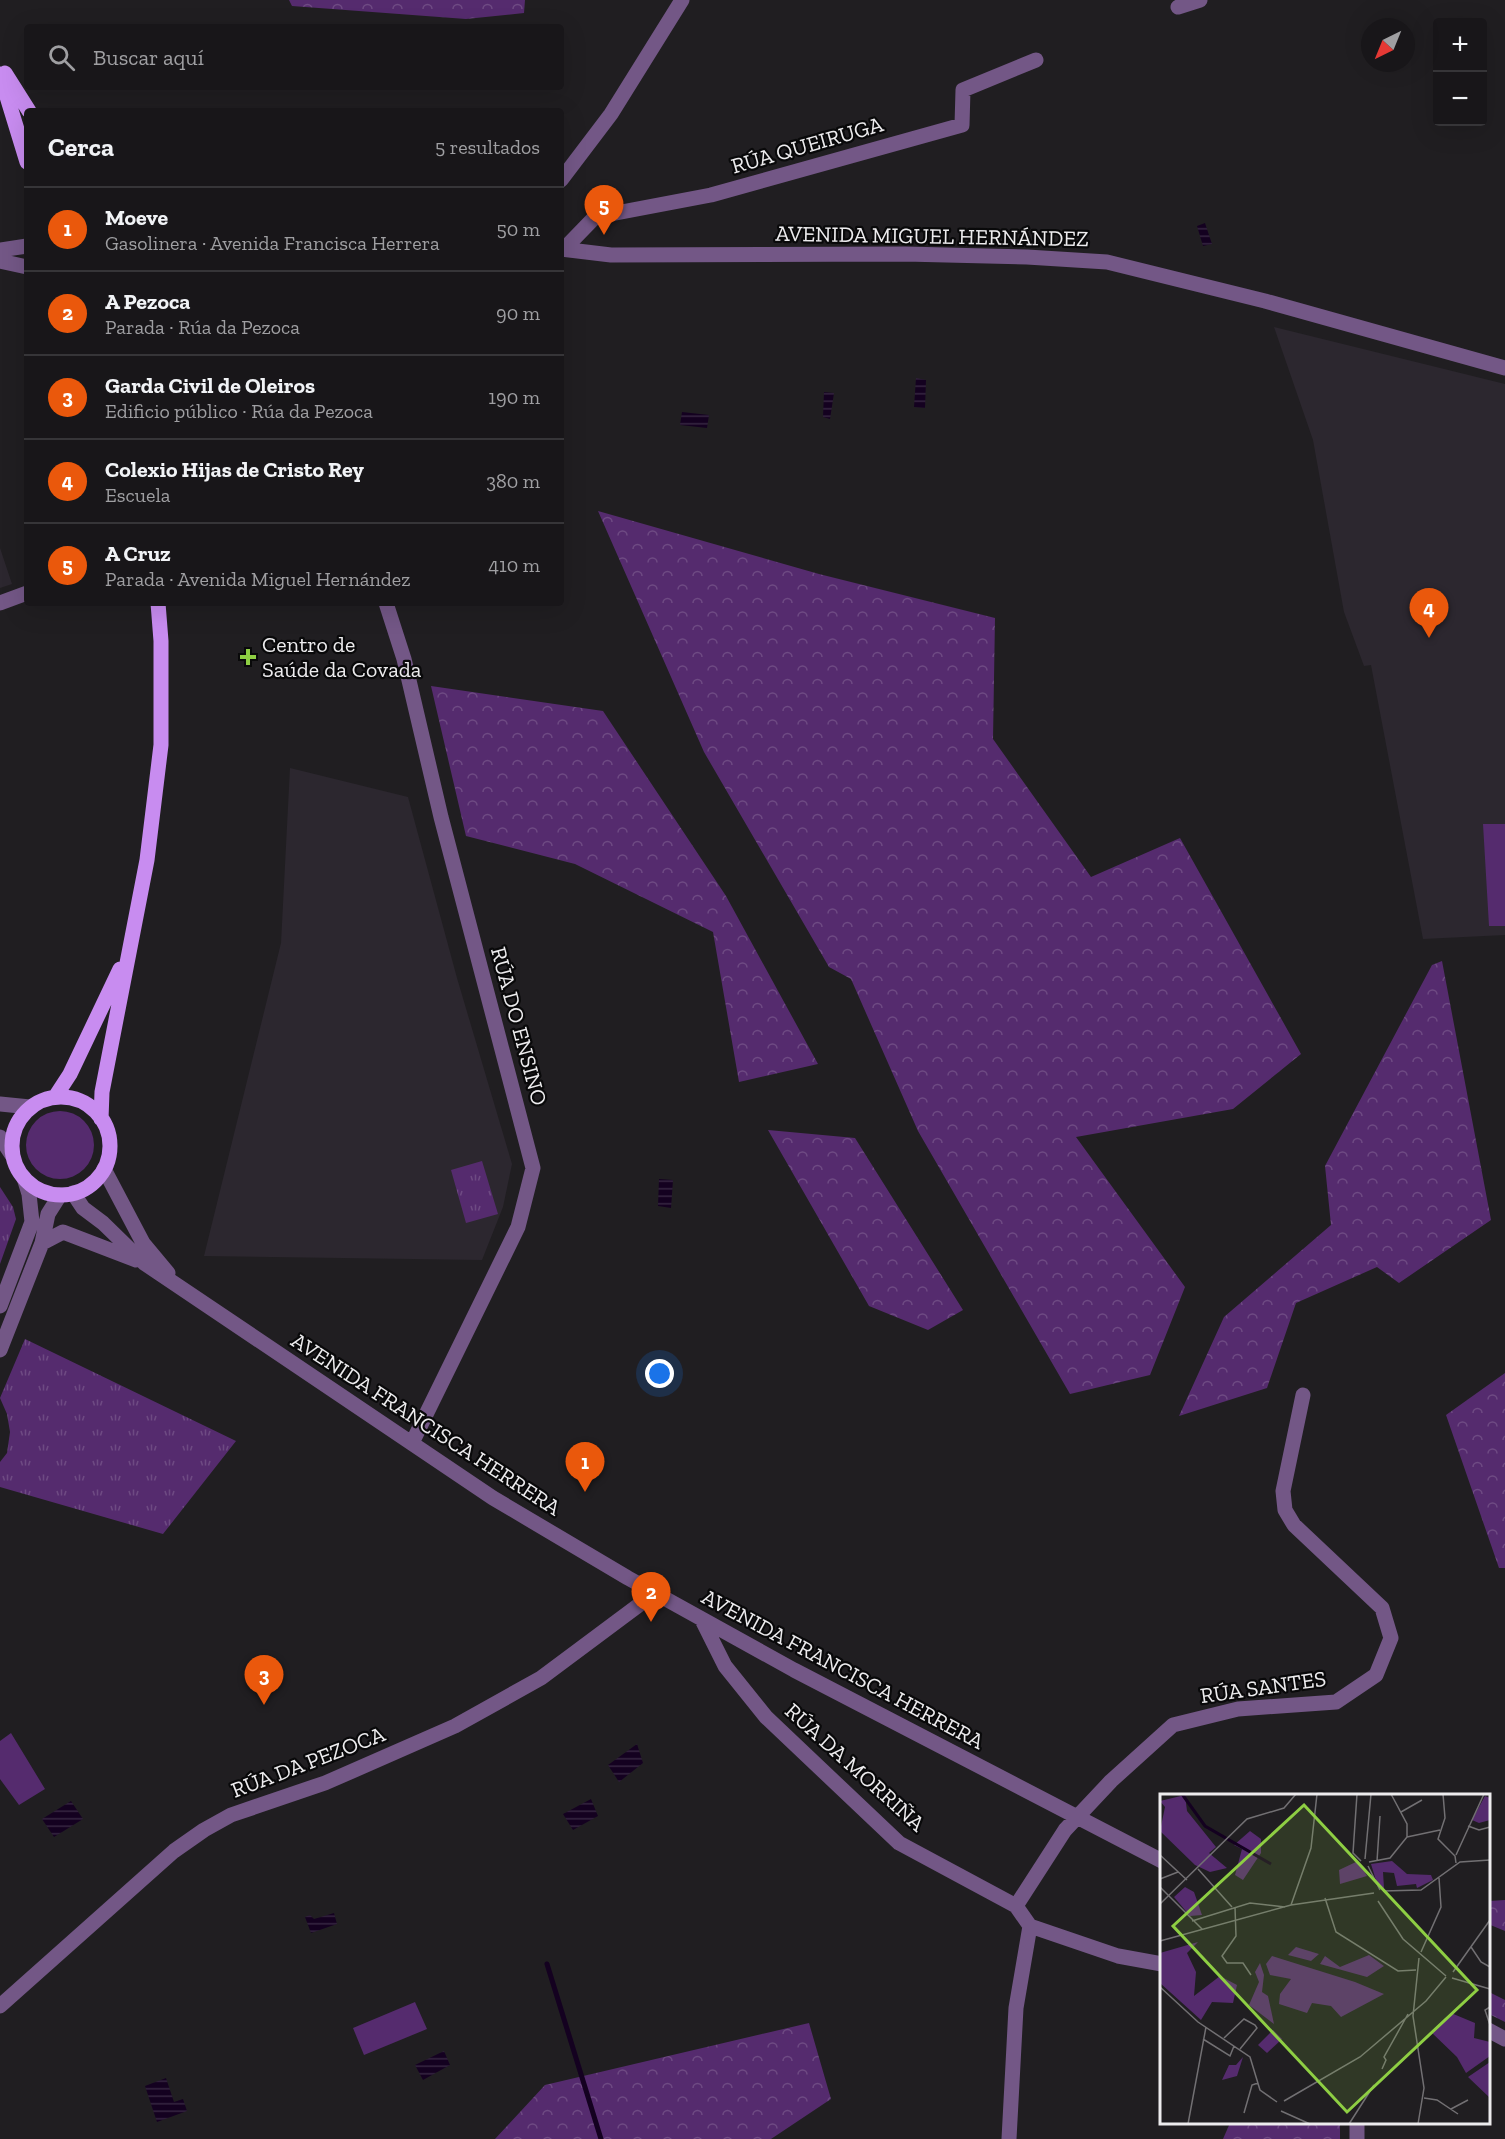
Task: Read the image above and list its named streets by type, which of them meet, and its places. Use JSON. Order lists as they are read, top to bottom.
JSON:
{
  "streets": {
    "street": [
      "RÚA QUEIRUGA",
      "AVENIDA MIGUEL HERNÁNDEZ",
      "RÚA DO ENSINO",
      "AVENIDA FRANCISCA HERRERA",
      "RÚA SANTES",
      "RÚA DA PEZOCA",
      "RÚA DA MORRIÑA"
    ]
  },
  "crossings": [
    ["RÚA DO ENSINO", "AVENIDA FRANCISCA HERRERA"],
    ["AVENIDA FRANCISCA HERRERA", "RÚA SANTES"],
    ["AVENIDA FRANCISCA HERRERA", "RÚA DA PEZOCA"],
    ["AVENIDA FRANCISCA HERRERA", "RÚA DA MORRIÑA"]
  ],
  "places": {
    "health": ["Centro de Saúde da Covada"]
  },
  "north": "bottom left",
  "page": {
    "map_buttons": ["+", "−"],
    "search": "Buscar aquí",
    "heading": ["Cerca", "5 resultados"],
    "pins": [
      "5",
      "4",
      "1",
      "2",
      "3"
    ],
    "list": [
      {
        "mark": "1",
        "name": "Moeve",
        "note": "Gasolinera · Avenida Francisca Herrera",
        "value": "50 m"
      },
      {
        "mark": "2",
        "name": "A Pezoca",
        "note": "Parada · Rúa da Pezoca",
        "value": "90 m"
      },
      {
        "mark": "3",
        "name": "Garda Civil de Oleiros",
        "note": "Edificio público · Rúa da Pezoca",
        "value": "190 m"
      },
      {
        "mark": "4",
        "name": "Colexio Hijas de Cristo Rey",
        "note": "Escuela",
        "value": "380 m"
      },
      {
        "mark": "5",
        "name": "A Cruz",
        "note": "Parada · Avenida Miguel Hernández",
        "value": "410 m"
      }
    ]
  }
}
